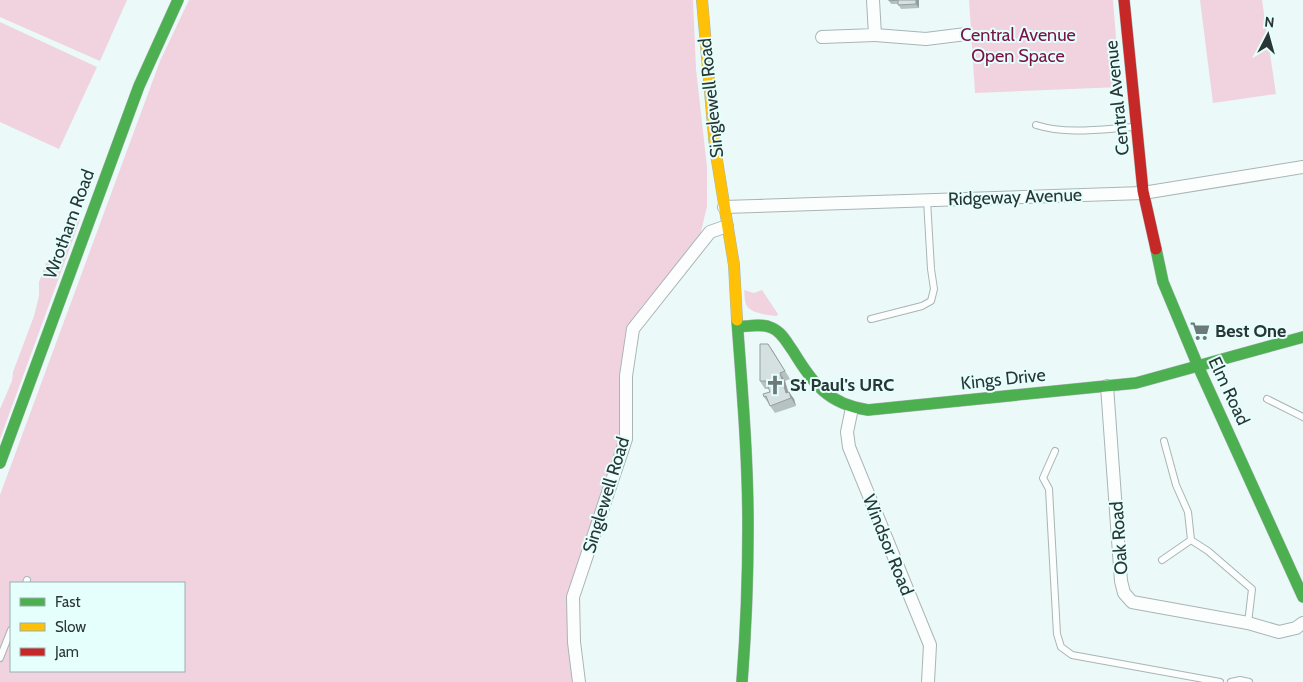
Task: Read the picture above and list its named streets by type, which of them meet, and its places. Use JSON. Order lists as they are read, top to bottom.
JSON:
{
  "streets": {
    "street": [
      "Singlewell Road",
      "Central Avenue",
      "Ridgeway Avenue",
      "Wrotham Road",
      "Kings Drive",
      "Elm Road",
      "Oak Road",
      "Windsor Road"
    ]
  },
  "crossings": [
    ["Singlewell Road", "Ridgeway Avenue"],
    ["Singlewell Road", "Kings Drive"],
    ["Central Avenue", "Ridgeway Avenue"],
    ["Central Avenue", "Elm Road"],
    ["Ridgeway Avenue", "Elm Road"],
    ["Kings Drive", "Elm Road"],
    ["Kings Drive", "Oak Road"],
    ["Kings Drive", "Windsor Road"]
  ],
  "parks": ["Central Avenue Open Space"],
  "places": {
    "supermarket": ["Best One"],
    "church": ["St Paul's URC"]
  },
  "legend": ["Fast", "Slow", "Jam"],
  "north": "top"
}
